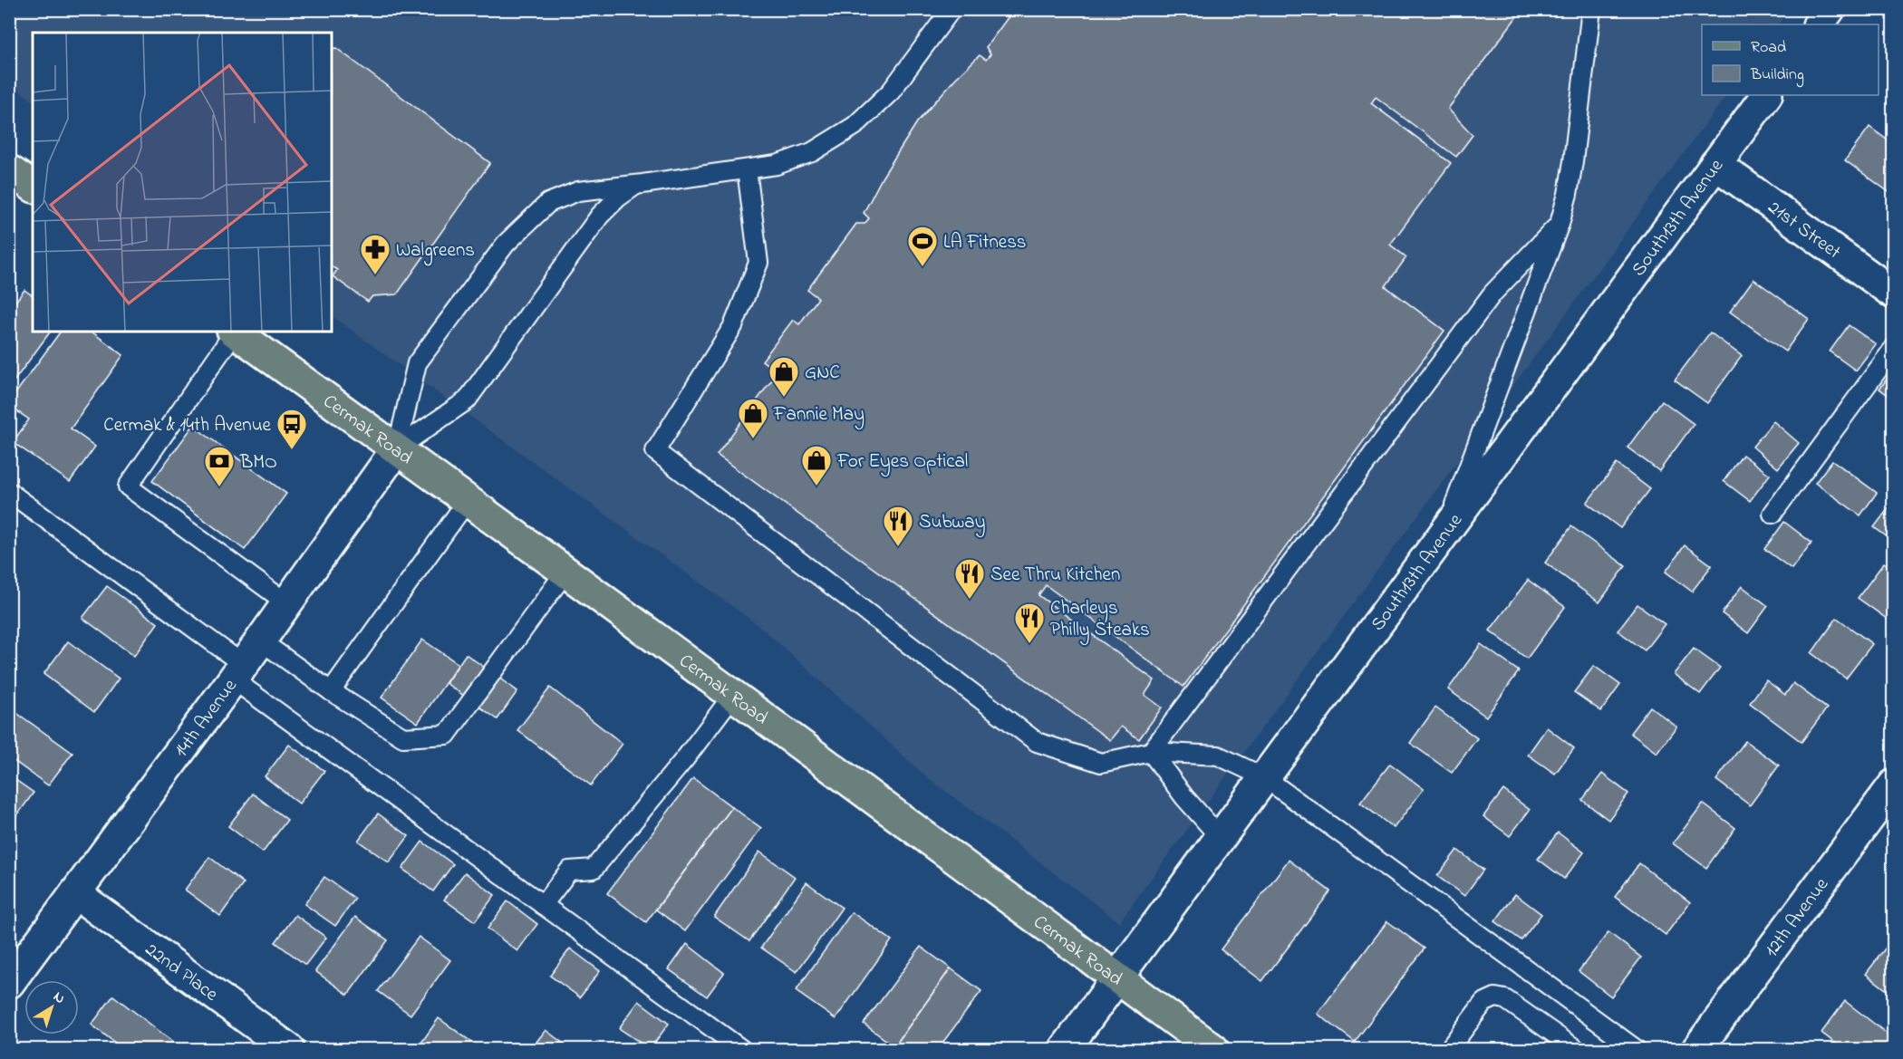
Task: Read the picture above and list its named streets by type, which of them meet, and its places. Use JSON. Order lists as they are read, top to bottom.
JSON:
{
  "streets": {
    "main road": ["Cermak Road"],
    "street": [
      "South13th Avenue",
      "21st Street",
      "14th Avenue",
      "12th Avenue",
      "22nd Place"
    ]
  },
  "crossings": [
    ["South13th Avenue", "21st Street"],
    ["South13th Avenue", "Cermak Road"],
    ["Cermak Road", "14th Avenue"],
    ["14th Avenue", "22nd Place"]
  ],
  "places": {
    "sports": ["LA Fitness"],
    "pharmacy": ["Walgreens"],
    "shop": ["GNC", "Fannie May", "For Eyes Optical"],
    "bus stop": ["Cermak & 14th Avenue"],
    "bank": ["BMO"],
    "restaurant": ["Subway", "See Thru Kitchen", "Charleys Philly Steaks"]
  },
  "legend": ["Road", "Building"],
  "north": "top right"
}
